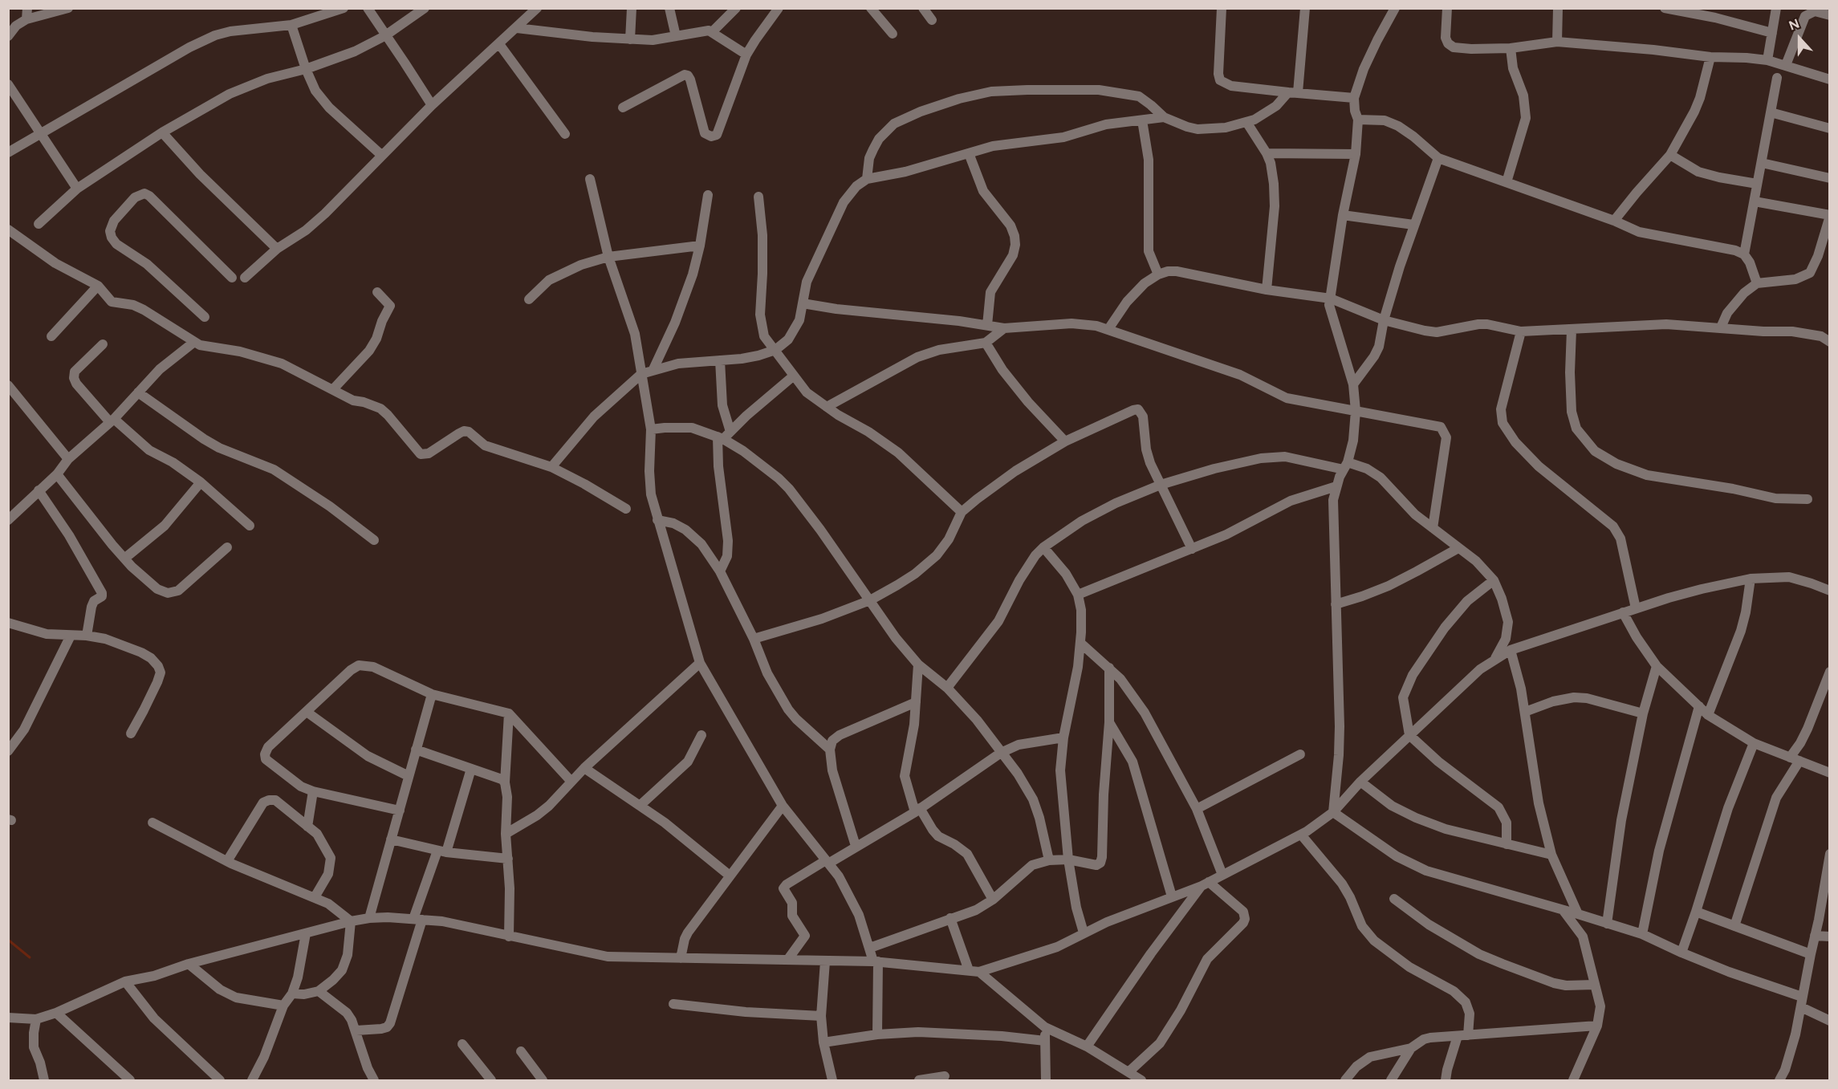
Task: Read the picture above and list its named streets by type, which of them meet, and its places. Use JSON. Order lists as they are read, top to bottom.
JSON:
{
  "north": "top"
}
